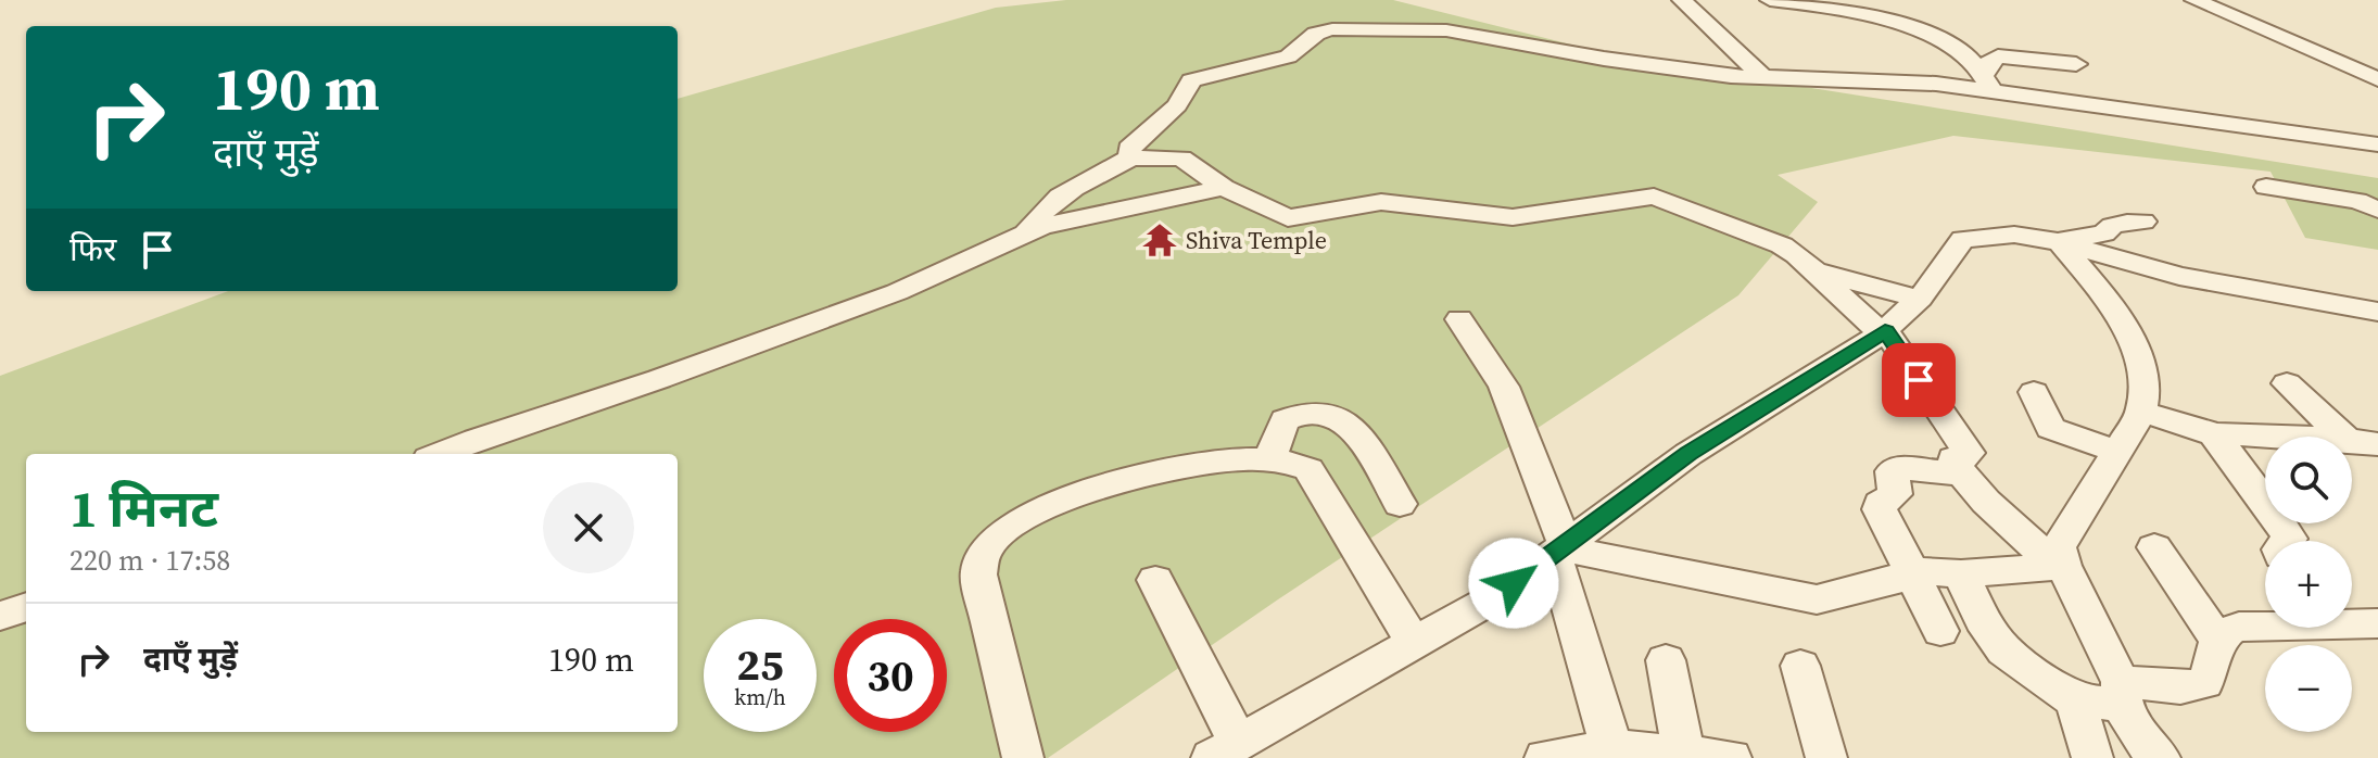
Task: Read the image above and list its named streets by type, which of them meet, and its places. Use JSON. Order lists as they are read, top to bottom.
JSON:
{
  "places": {
    "temple": ["Shiva Temple"]
  },
  "page": {
    "turn": ["190 m", "दाएँ मुड़ें"],
    "then": "फिर",
    "map_buttons": ["+", "−"],
    "heading": ["1 मिनट", "220 m · 17:58"],
    "list": [
      {
        "name": "दाएँ मुड़ें",
        "value": "190 m"
      }
    ],
    "speed": "25 km/h",
    "limit": "30"
  }
}
